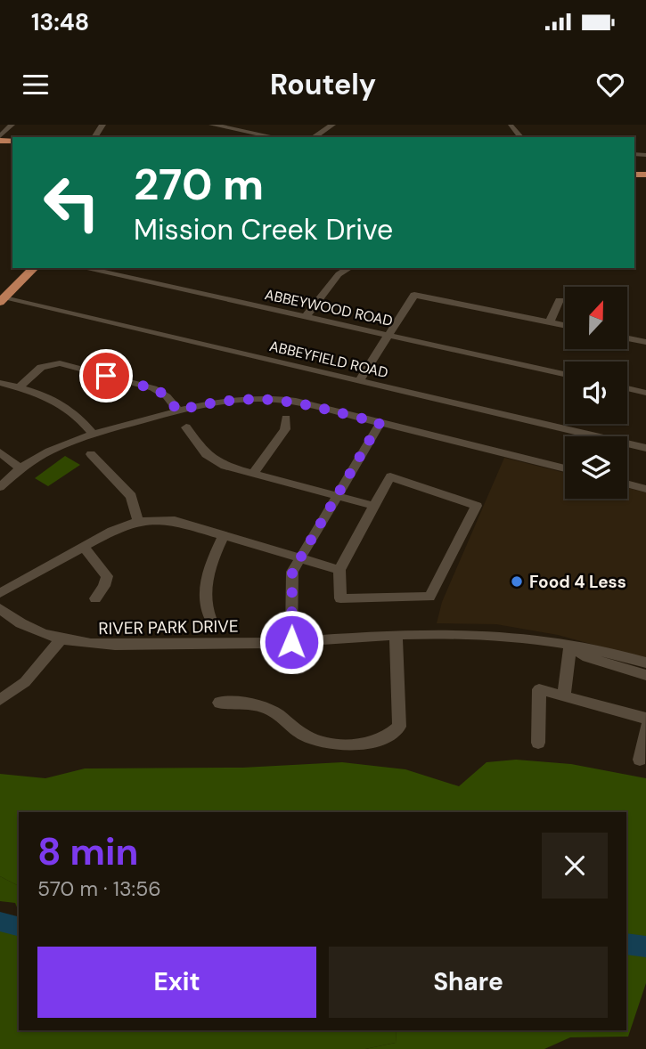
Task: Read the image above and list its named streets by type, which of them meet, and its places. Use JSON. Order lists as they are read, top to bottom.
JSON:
{
  "streets": {
    "street": ["ABBEYWOOD ROAD", "ABBEYFIELD ROAD", "RIVER PARK DRIVE"]
  },
  "places": ["Food 4 Less"],
  "north": "top",
  "page": {
    "status": "13:48",
    "header": "Routely",
    "turn": ["270 m", "Mission Creek Drive"],
    "heading": ["8 min", "570 m · 13:56"],
    "buttons": ["Exit", "Share"]
  }
}
